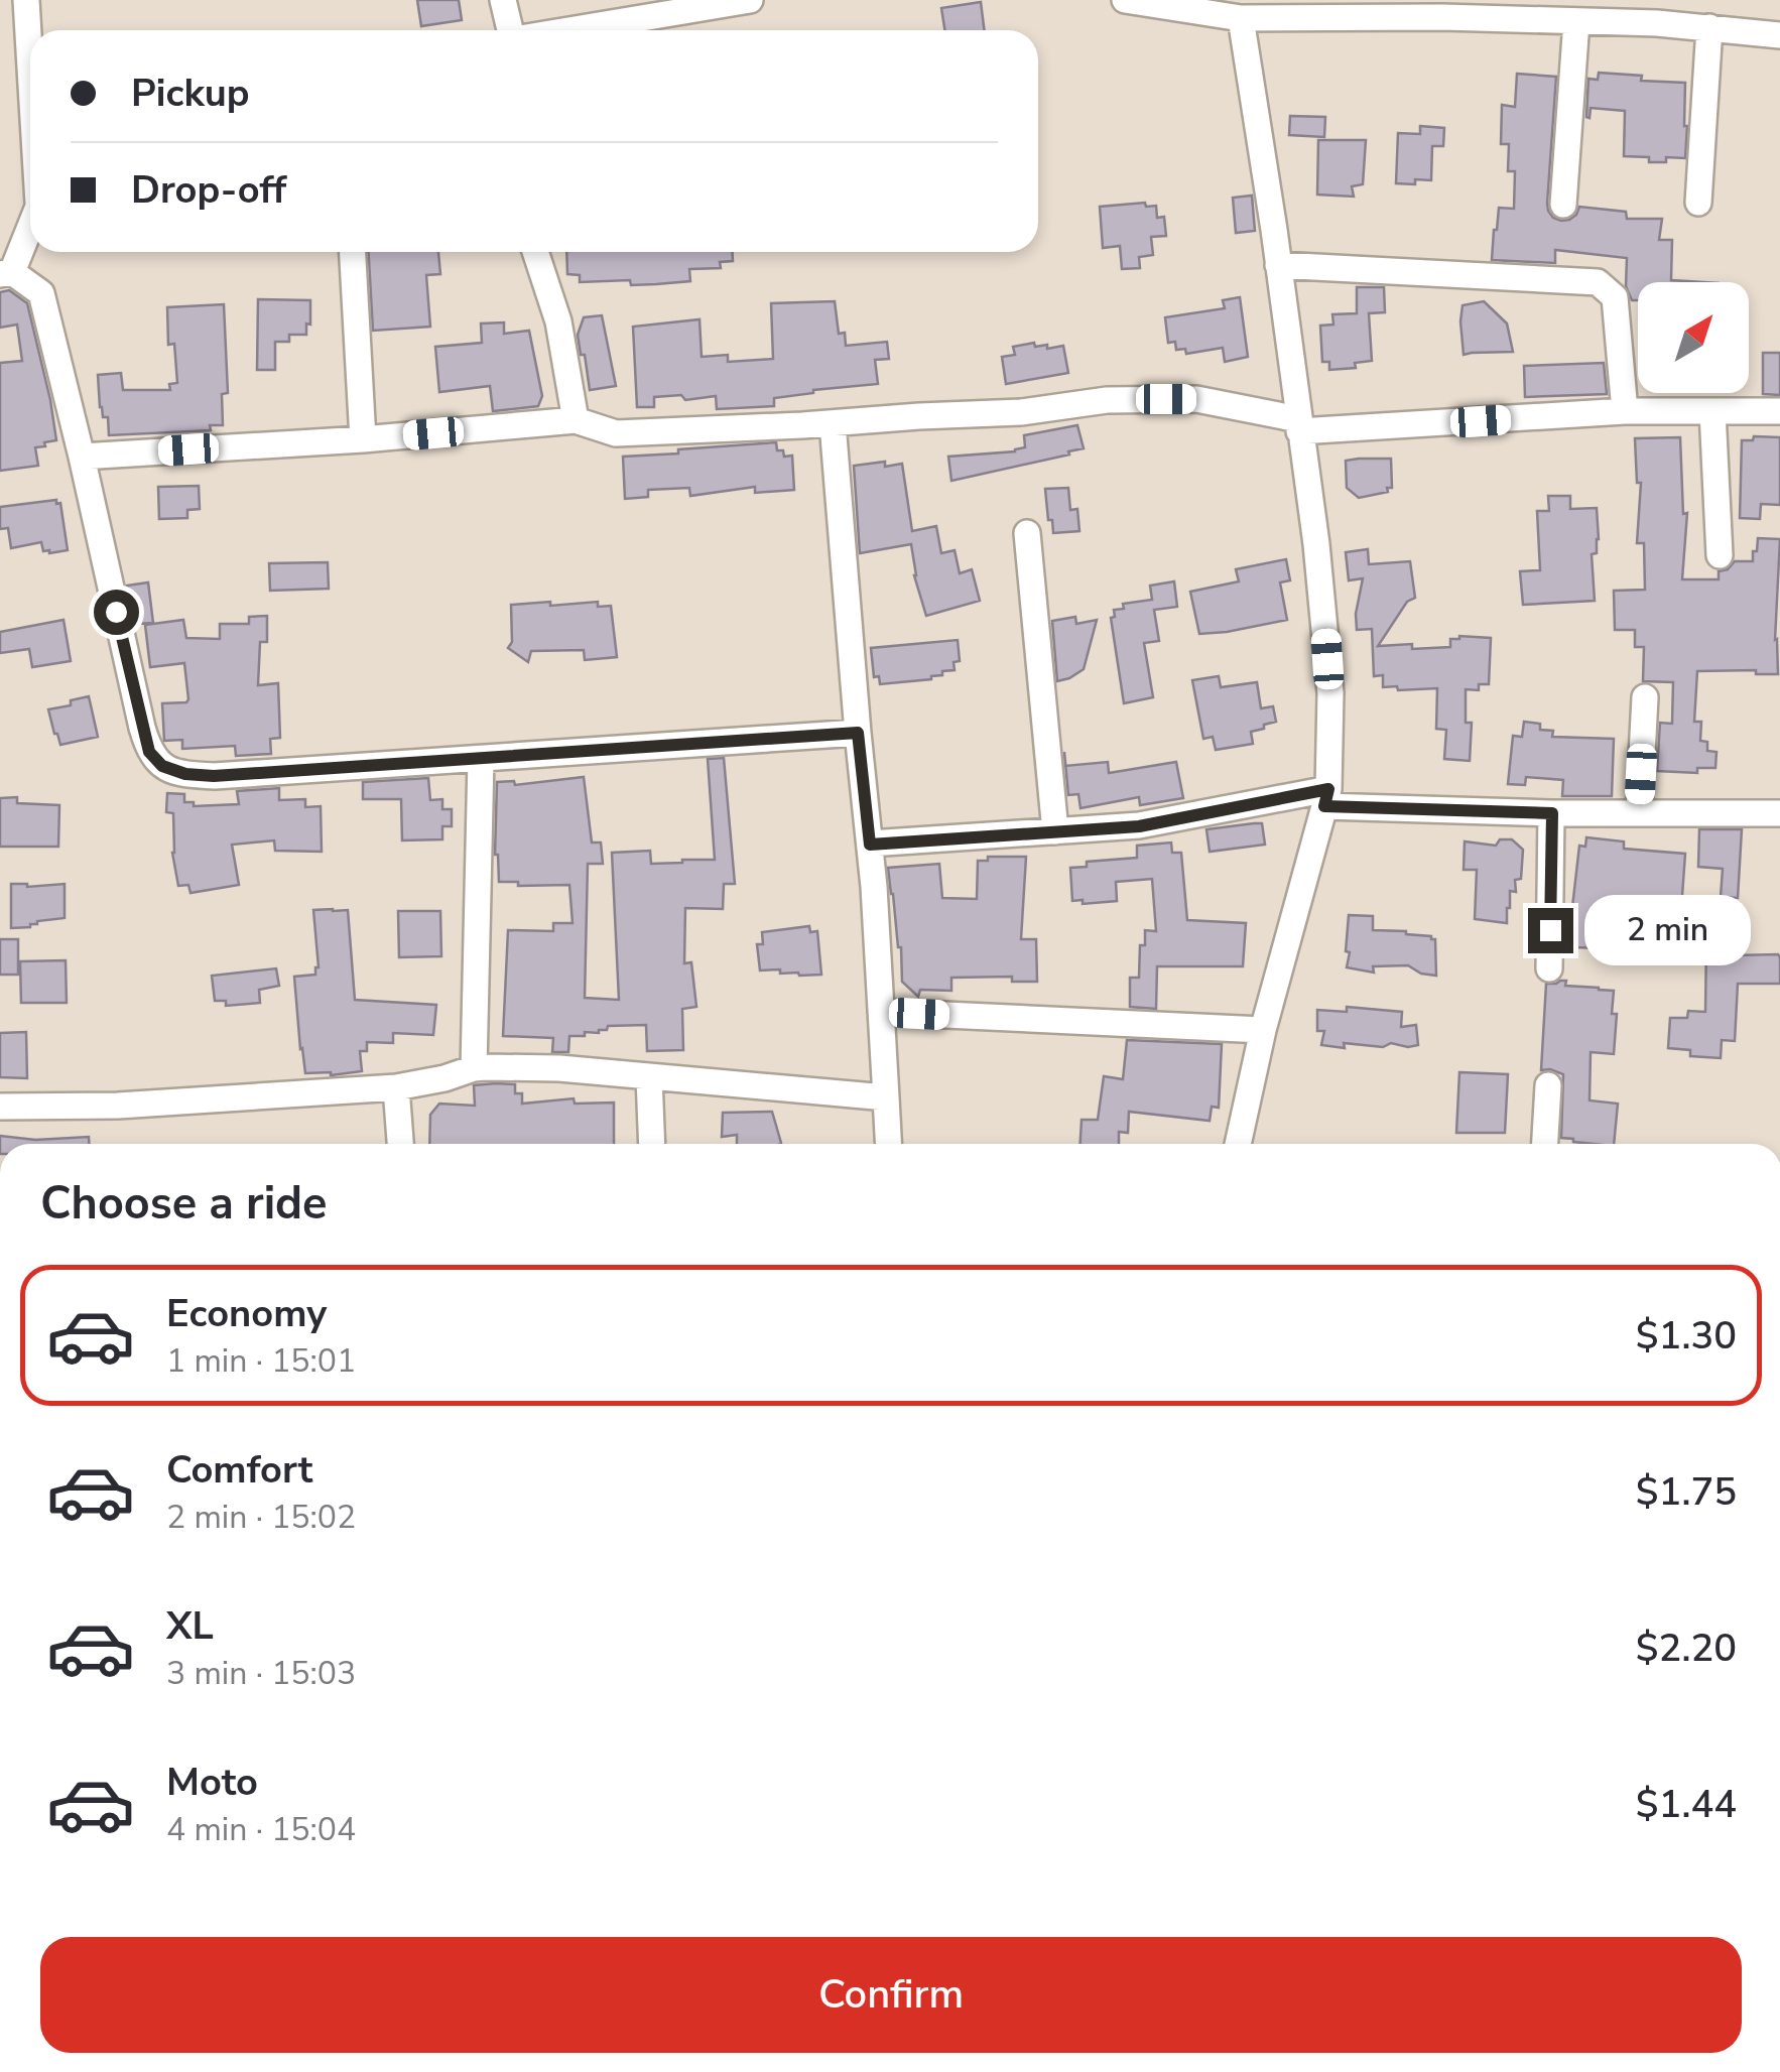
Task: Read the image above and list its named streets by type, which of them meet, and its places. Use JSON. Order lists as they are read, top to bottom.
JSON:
{
  "north": "top right",
  "page": {
    "banner": ["Pickup", "Drop-off"],
    "bubble": "2 min",
    "heading": "Choose a ride",
    "list": [
      {
        "name": "Economy",
        "note": "1 min · 15:01",
        "value": "$1.30"
      },
      {
        "name": "Comfort",
        "note": "2 min · 15:02",
        "value": "$1.75"
      },
      {
        "name": "XL",
        "note": "3 min · 15:03",
        "value": "$2.20"
      },
      {
        "name": "Moto",
        "note": "4 min · 15:04",
        "value": "$1.44"
      }
    ],
    "buttons": "Confirm"
  }
}
